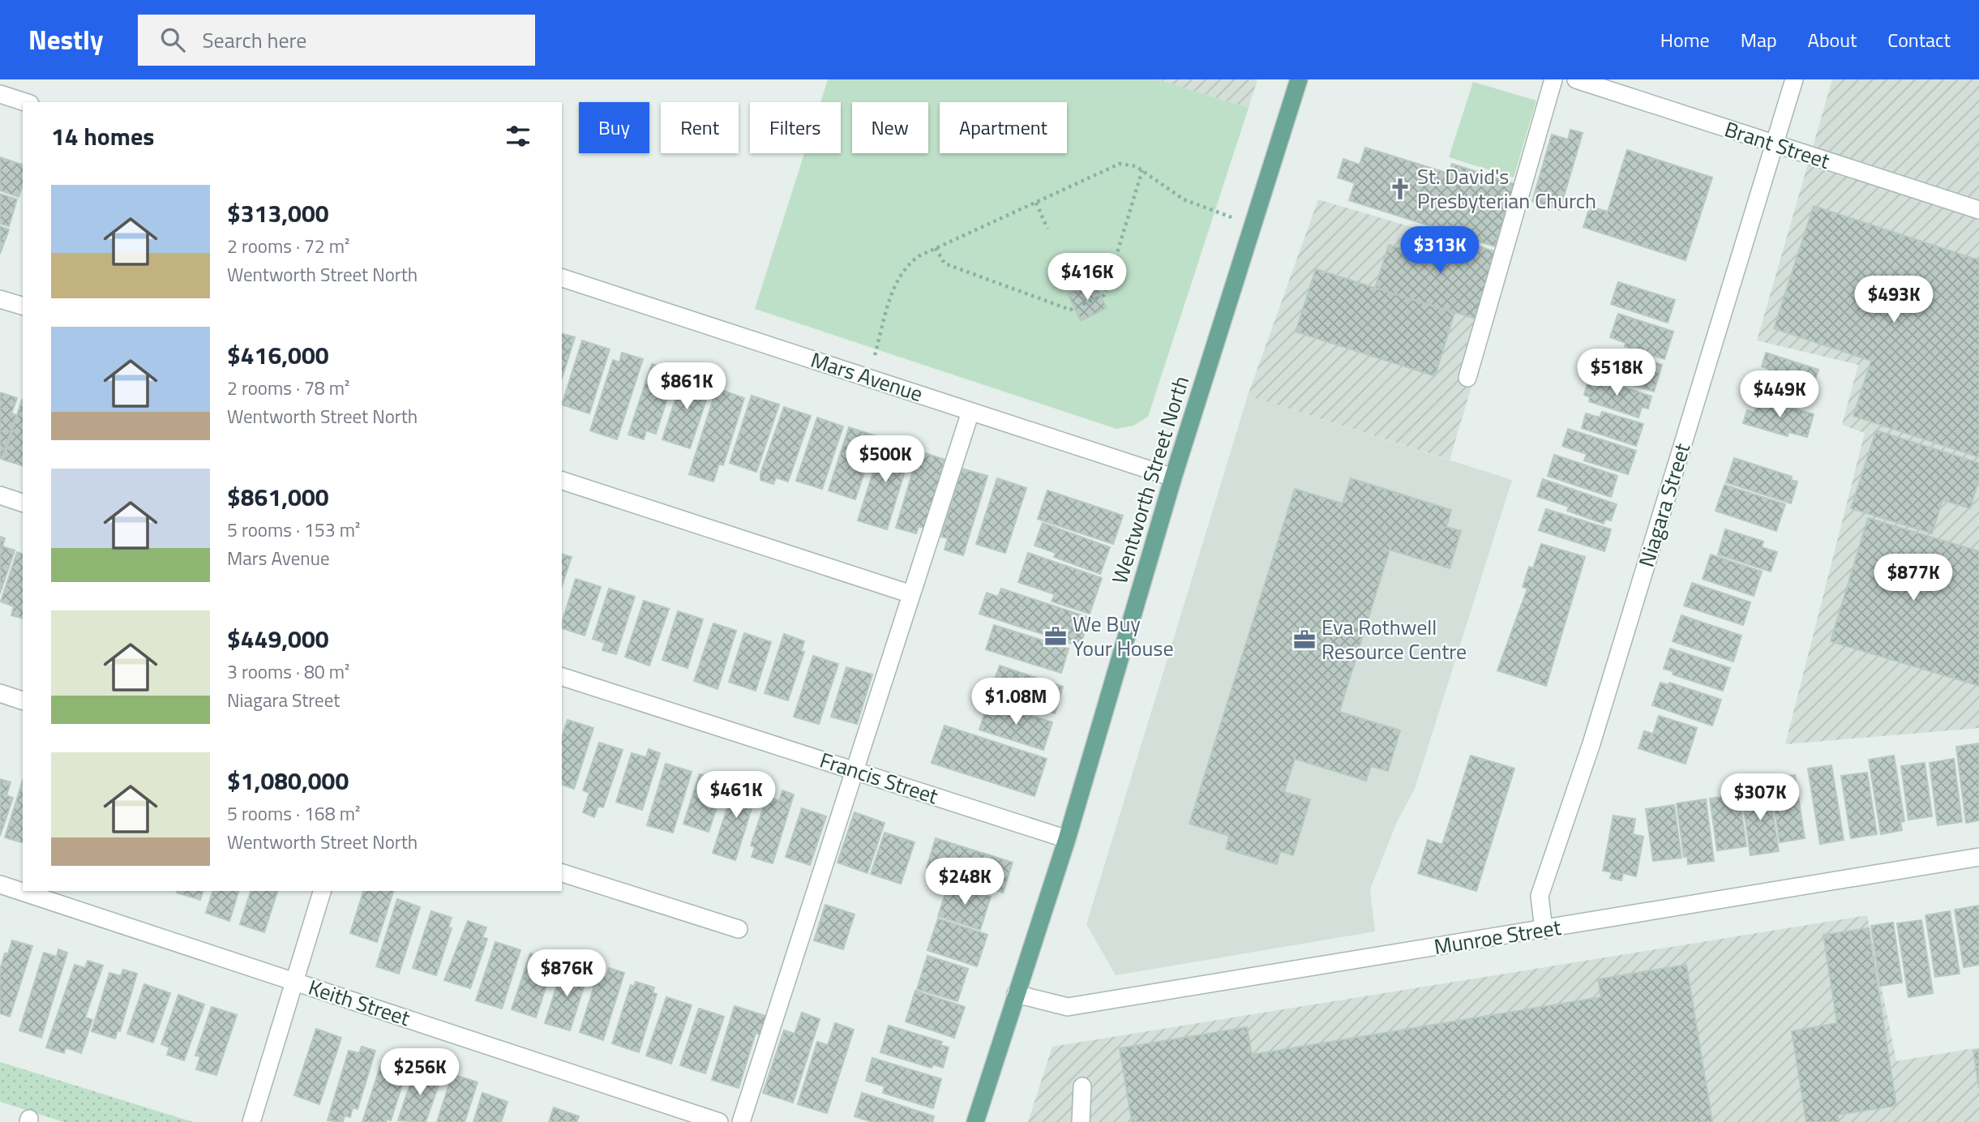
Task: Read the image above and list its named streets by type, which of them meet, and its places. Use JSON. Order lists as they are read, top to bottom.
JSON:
{
  "streets": {
    "main road": ["Wentworth Street North"],
    "street": [
      "Brant Street",
      "Mars Avenue",
      "Niagara Street",
      "Francis Street",
      "Munroe Street",
      "Keith Street"
    ]
  },
  "crossings": [
    ["Brant Street", "Niagara Street"],
    ["Mars Avenue", "Wentworth Street North"],
    ["Wentworth Street North", "Francis Street"],
    ["Wentworth Street North", "Munroe Street"],
    ["Niagara Street", "Munroe Street"]
  ],
  "places": {
    "church": ["St. David's Presbyterian Church"],
    "office": ["We Buy Your House", "Eva Rothwell Resource Centre"]
  },
  "page": {
    "header": "Nestly",
    "search": "Search here",
    "nav": [
      "Home",
      "Map",
      "About",
      "Contact"
    ],
    "chip": [
      "Buy",
      "Rent",
      "Filters",
      "New",
      "Apartment"
    ],
    "heading": "14 homes",
    "list": [
      {
        "name": "$313,000",
        "note": "2 rooms · 72 m² · Wentworth Street North"
      },
      {
        "name": "$416,000",
        "note": "2 rooms · 78 m² · Wentworth Street North"
      },
      {
        "name": "$861,000",
        "note": "5 rooms · 153 m² · Mars Avenue"
      },
      {
        "name": "$449,000",
        "note": "3 rooms · 80 m² · Niagara Street"
      },
      {
        "name": "$1,080,000",
        "note": "5 rooms · 168 m² · Wentworth Street North"
      }
    ],
    "price": [
      "$313K",
      "$416K",
      "$493K",
      "$518K",
      "$861K",
      "$449K",
      "$500K",
      "$877K",
      "$1.08M",
      "$461K",
      "$307K",
      "$248K",
      "$876K",
      "$256K"
    ]
  }
}
